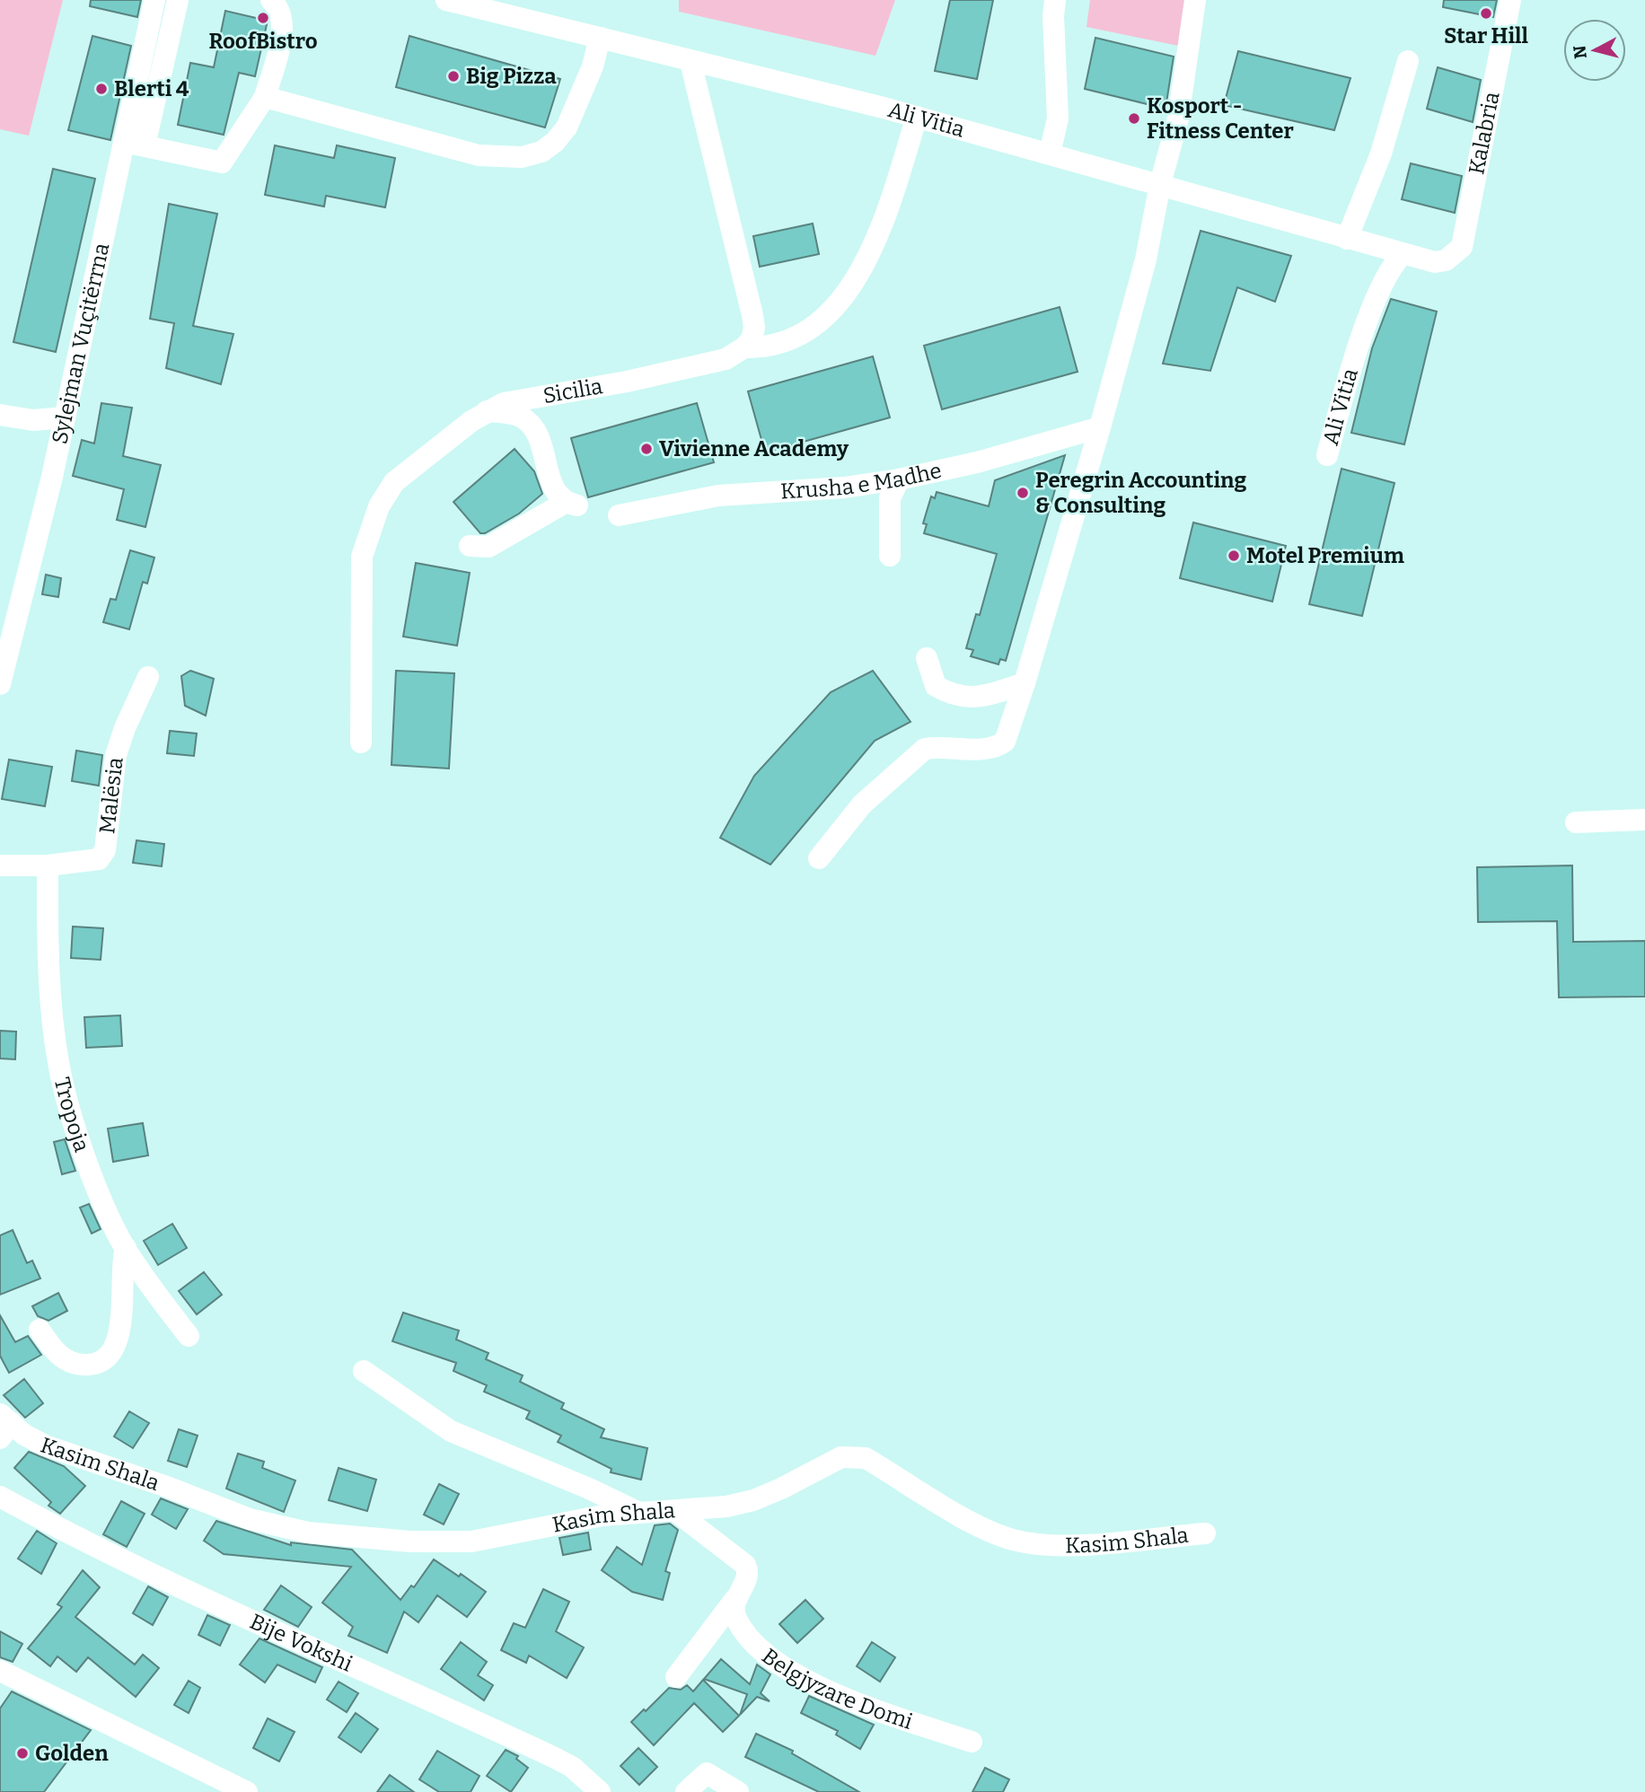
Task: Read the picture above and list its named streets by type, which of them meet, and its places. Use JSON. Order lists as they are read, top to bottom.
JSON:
{
  "streets": {
    "street": [
      "Ali Vitia",
      "Kalabria",
      "Sylejman Vuçitërrna",
      "Sicilia",
      "Krusha e Madhe",
      "Malësia",
      "Tropoja",
      "Kasim Shala",
      "Bije Vokshi",
      "Belgjyzare Domi"
    ]
  },
  "crossings": [
    ["Ali Vitia", "Kalabria"],
    ["Malësia", "Tropoja"]
  ],
  "places": [
    "Star Hill",
    "RoofBistro",
    "Big Pizza",
    "Blerti 4",
    "Kosport - Fitness Center",
    "Vivienne Academy",
    "Peregrin Accounting & Consulting",
    "Motel Premium",
    "Golden"
  ],
  "north": "left"
}
